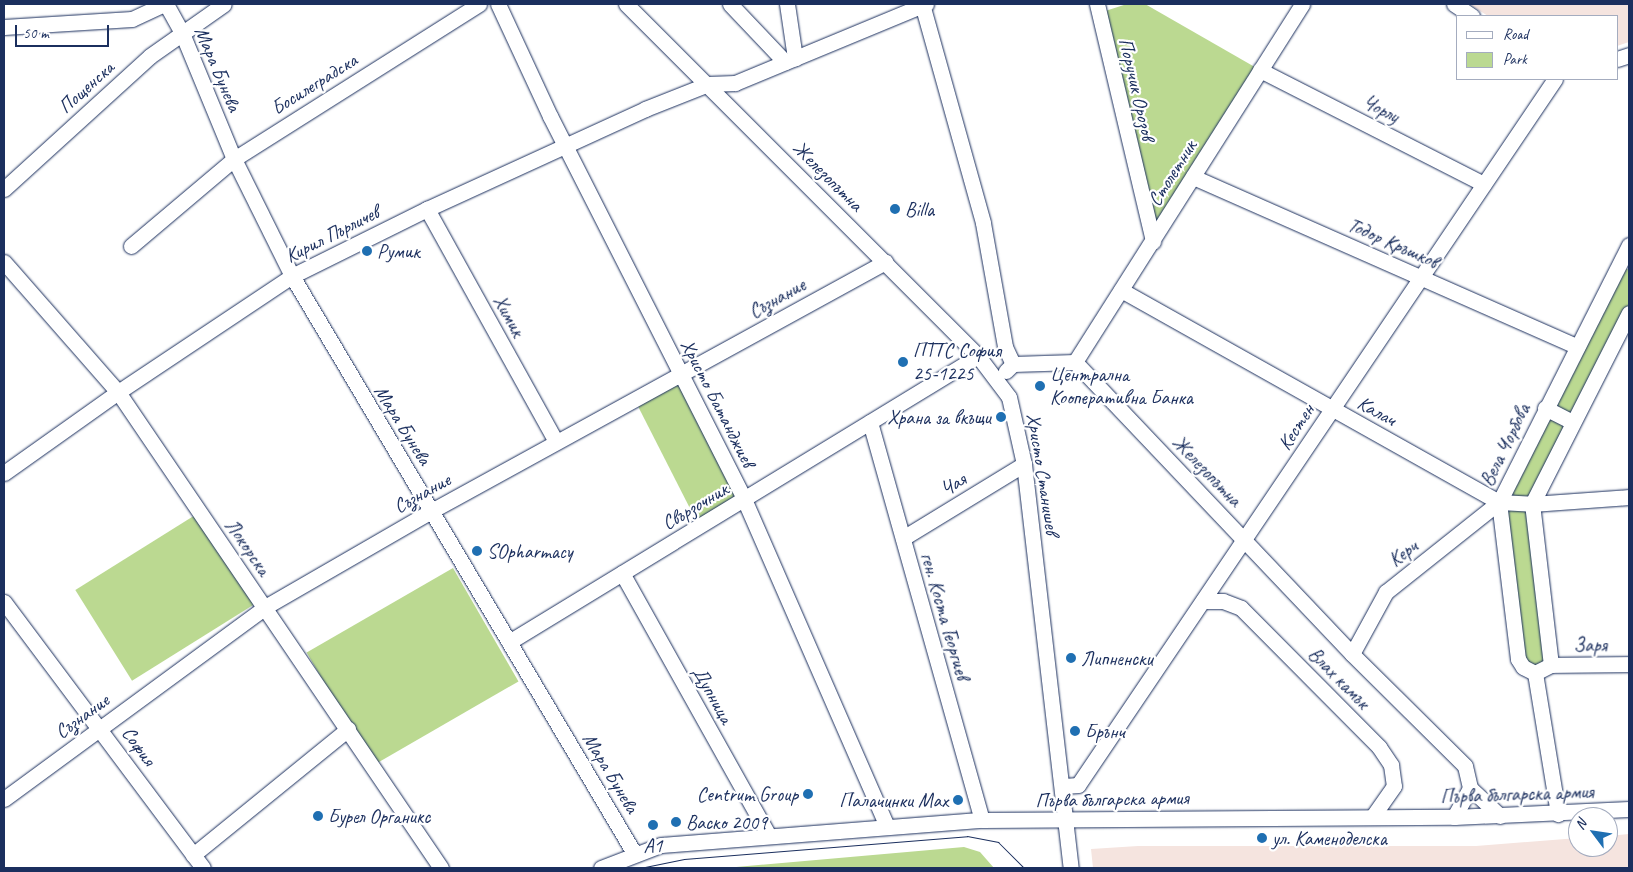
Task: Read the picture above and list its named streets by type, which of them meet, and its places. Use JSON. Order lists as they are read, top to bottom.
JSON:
{
  "streets": {
    "street": [
      "Мара Бунева",
      "Босилеградска",
      "Пощенска",
      "Поручик Орозов",
      "Чорлу",
      "Столетник",
      "Железопътна",
      "Кирил Пърличев",
      "Тодор Кръшков",
      "Съзнание",
      "Химик",
      "Христо Батанджиев",
      "Калач",
      "Кестен",
      "Вела Чорбова",
      "Христо Станишев",
      "Чая",
      "Свързочник",
      "Локорска",
      "Керч",
      "ген. Коста Георгиев",
      "Заря",
      "Влах камък",
      "Дупница",
      "София",
      "Първа българска армия"
    ]
  },
  "crossings": [
    ["Мара Бунева", "Босилеградска"],
    ["Мара Бунева", "Пощенска"],
    ["Мара Бунева", "Кирил Пърличев"],
    ["Мара Бунева", "Съзнание"],
    ["Мара Бунева", "Свързочник"],
    ["Мара Бунева", "Първа българска армия"],
    ["Поручик Орозов", "Столетник"],
    ["Чорлу", "Столетник"],
    ["Чорлу", "Кестен"],
    ["Столетник", "Железопътна"],
    ["Столетник", "Тодор Кръшков"],
    ["Столетник", "Калач"],
    ["Железопътна", "Кирил Пърличев"],
    ["Железопътна", "Съзнание"],
    ["Железопътна", "Кестен"],
    ["Железопътна", "Христо Станишев"],
    ["Железопътна", "Свързочник"],
    ["Железопътна", "Керч"],
    ["Железопътна", "Влах камък"],
    ["Кирил Пърличев", "Химик"],
    ["Кирил Пърличев", "Христо Батанджиев"],
    ["Кирил Пърличев", "Локорска"],
    ["Тодор Кръшков", "Кестен"],
    ["Тодор Кръшков", "Вела Чорбова"],
    ["Съзнание", "Химик"],
    ["Съзнание", "Христо Батанджиев"],
    ["Съзнание", "Локорска"],
    ["Съзнание", "София"],
    ["Христо Батанджиев", "Свързочник"],
    ["Христо Батанджиев", "Първа българска армия"],
    ["Калач", "Кестен"],
    ["Калач", "Вела Чорбова"],
    ["Калач", "Керч"],
    ["Кестен", "Христо Станишев"],
    ["Кестен", "Влах камък"],
    ["Вела Чорбова", "Керч"],
    ["Христо Станишев", "Чая"],
    ["Христо Станишев", "Първа българска армия"],
    ["Чая", "ген. Коста Георгиев"],
    ["Свързочник", "ген. Коста Георгиев"],
    ["Свързочник", "Дупница"],
    ["Керч", "Влах камък"],
    ["ген. Коста Георгиев", "Първа българска армия"],
    ["Влах камък", "Първа българска армия"],
    ["Дупница", "Първа българска армия"]
  ],
  "places": [
    "Billa",
    "Румик",
    "ПТТС София 25-1225",
    "Централна Кооперативна Банка",
    "Храна за вкъщи",
    "SOpharmacy",
    "Липненски",
    "Брънч",
    "Centrum Group",
    "Палачинки Max",
    "Бурел Органикс",
    "Васко 2009",
    "A1",
    "ул. Каменоделска"
  ],
  "legend": ["Road", "Park"],
  "scale_bar": "50 m",
  "north": "top left"
}
